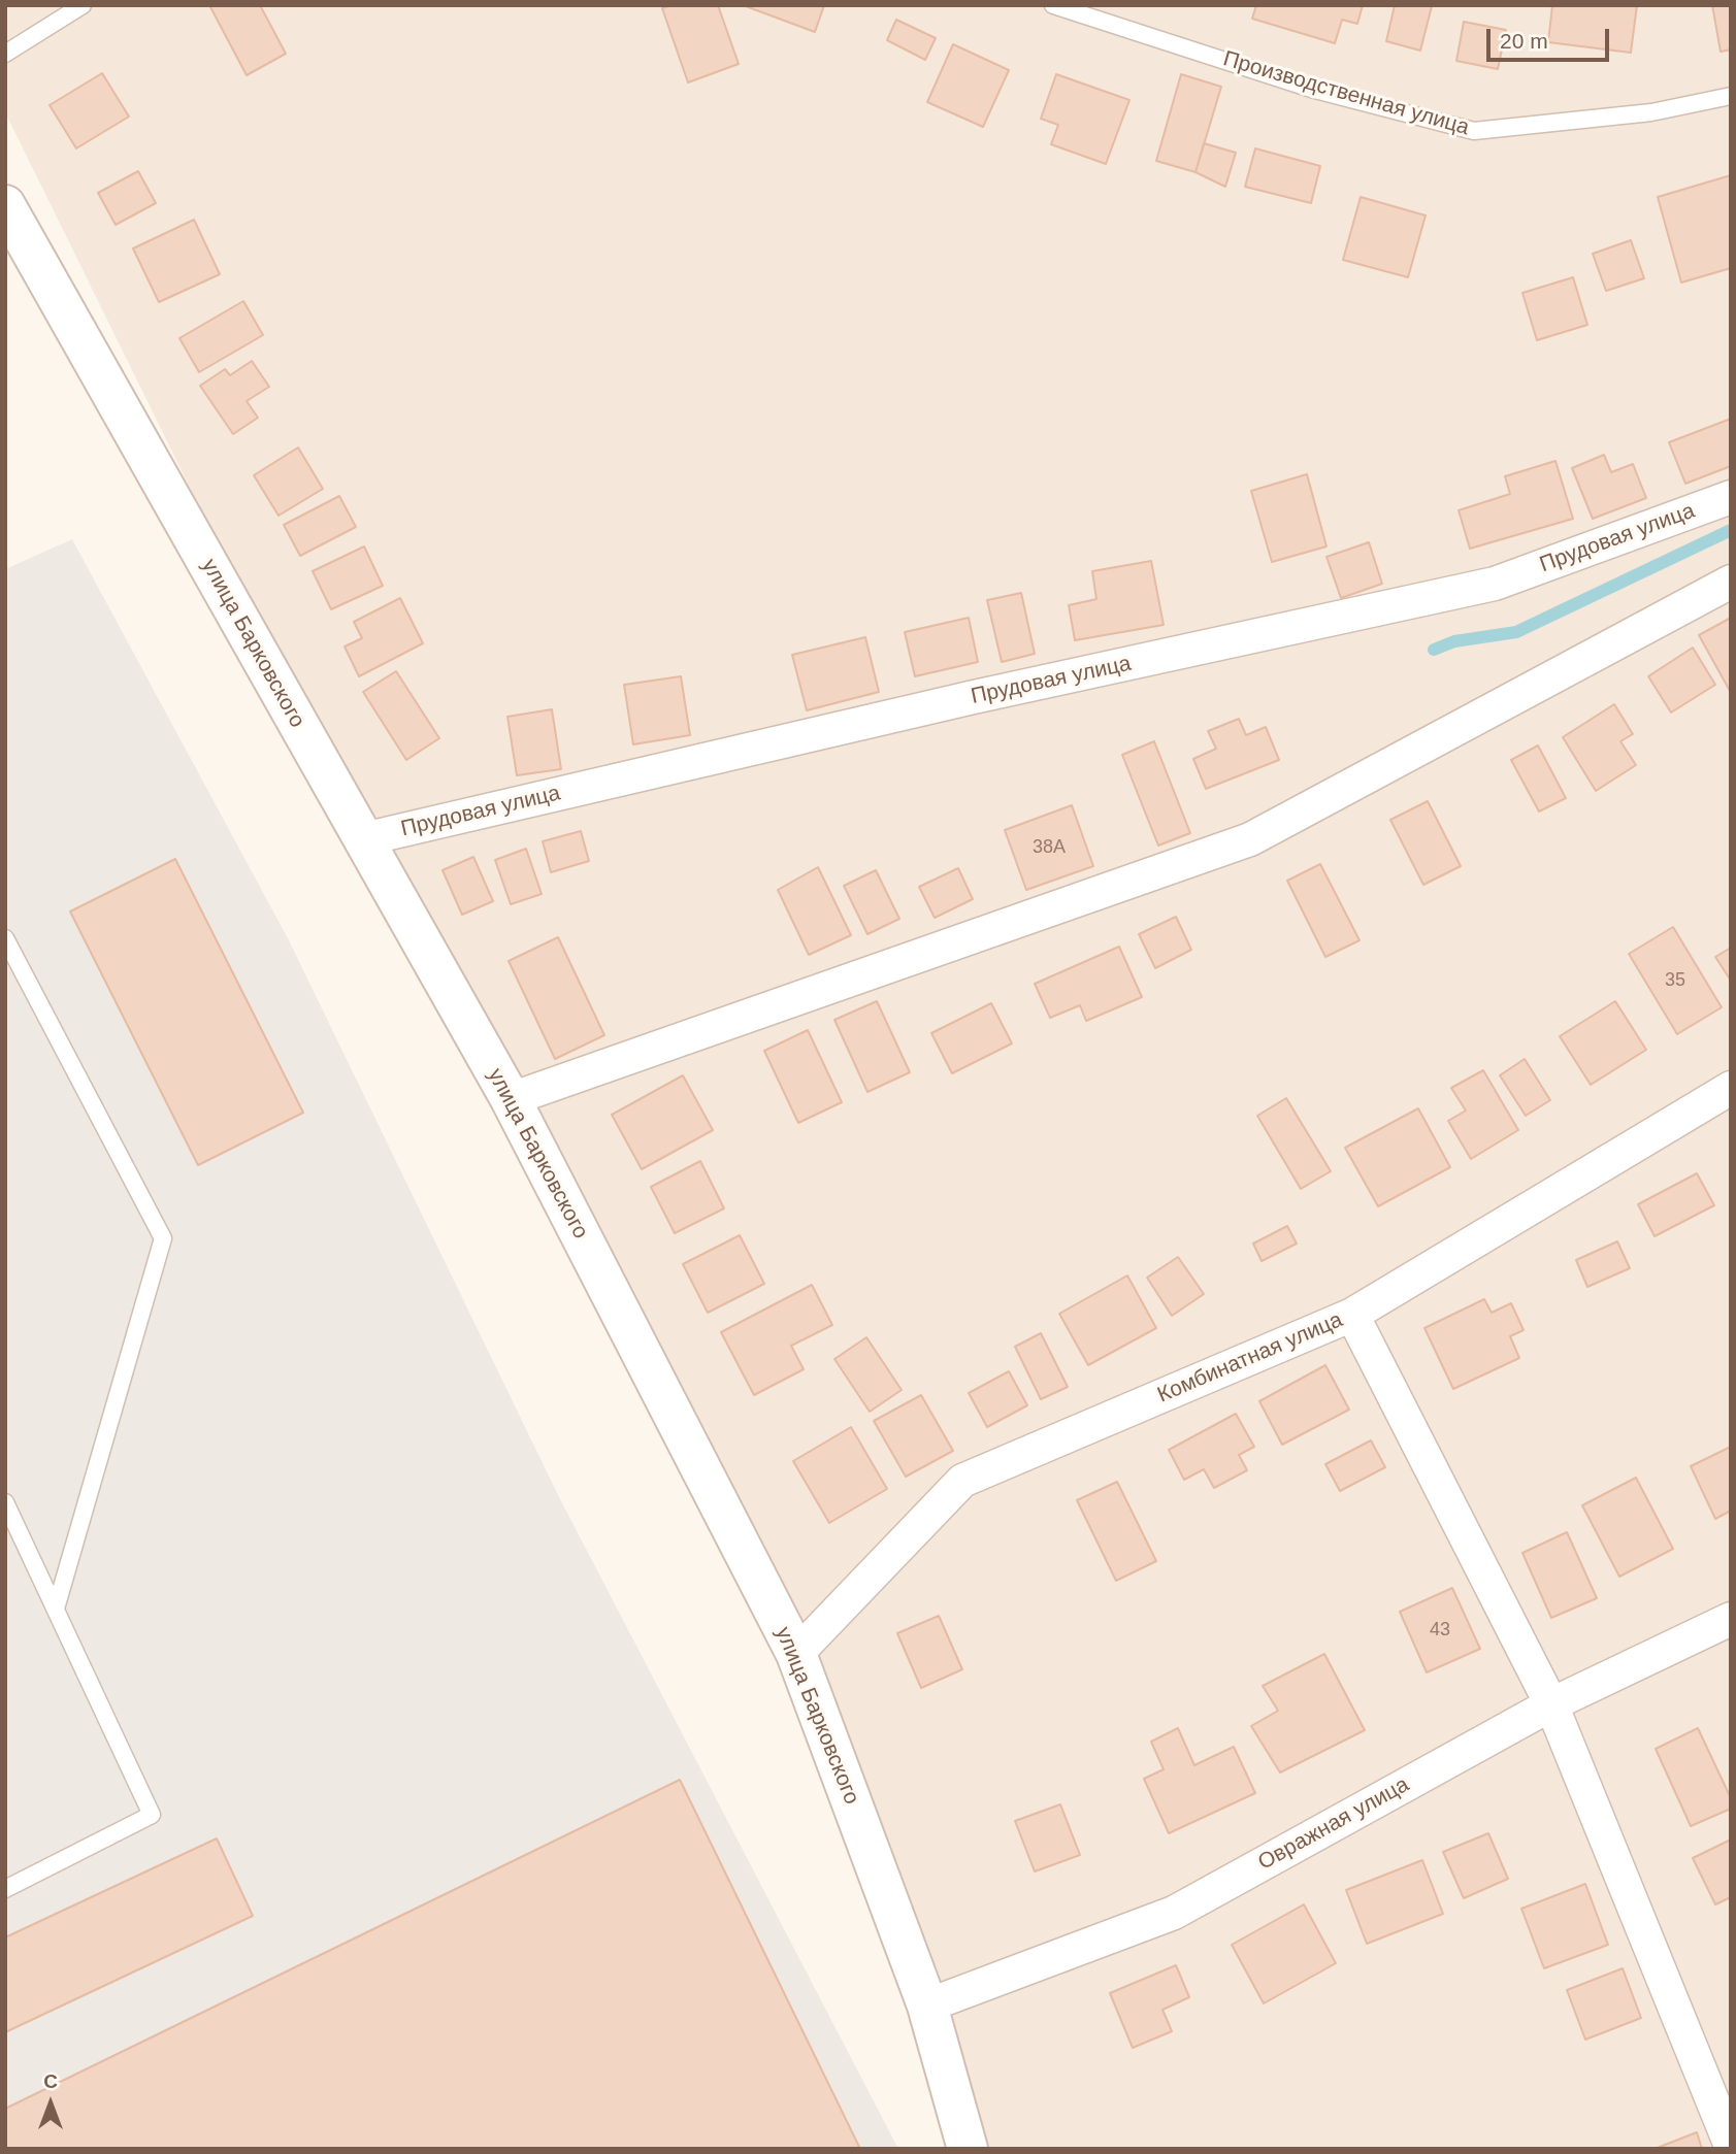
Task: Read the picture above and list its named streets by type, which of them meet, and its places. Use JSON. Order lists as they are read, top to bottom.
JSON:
{
  "streets": {
    "street": [
      "Прудовая улица",
      "улица Барковского",
      "Комбинатная улица",
      "Овражная улица"
    ],
    "lane": ["Производственная улица"]
  },
  "crossings": [
    ["Прудовая улица", "улица Барковского"],
    ["улица Барковского", "Комбинатная улица"],
    ["улица Барковского", "Овражная улица"]
  ],
  "house_numbers": ["38А", "35", "43"],
  "scale_bar": "20 m",
  "north": "top"
}
